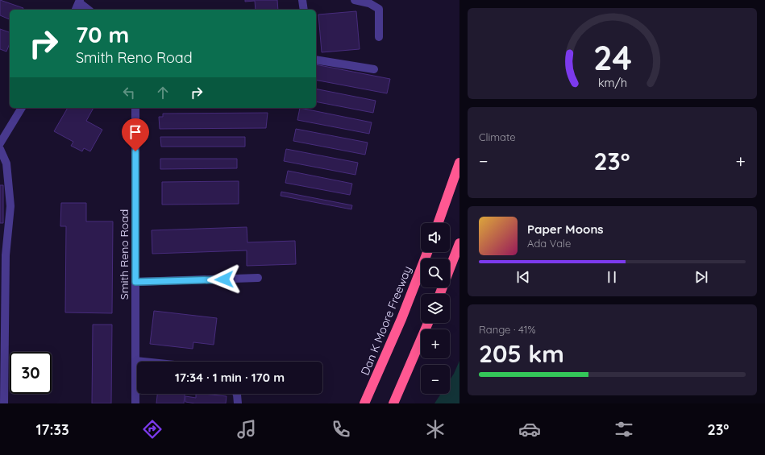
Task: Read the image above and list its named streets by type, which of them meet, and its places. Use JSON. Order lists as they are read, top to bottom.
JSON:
{
  "streets": {
    "highway": ["Dan K Moore Freeway"],
    "street": ["Smith Reno Road"]
  },
  "page": {
    "turn": ["70 m", "Smith Reno Road"],
    "tile": [
      "Climate",
      ["Range · 41%", "205 km"]
    ],
    "heat": ["−", "23°", "+"],
    "song": ["Paper Moons", "Ada Vale"],
    "map_buttons": ["+", "−"],
    "limit": "30",
    "trip": "17:34 · 1 min · 170 m",
    "tabs": ["17:33", "23°"],
    "gauge": ["24", "km/h"]
  }
}
